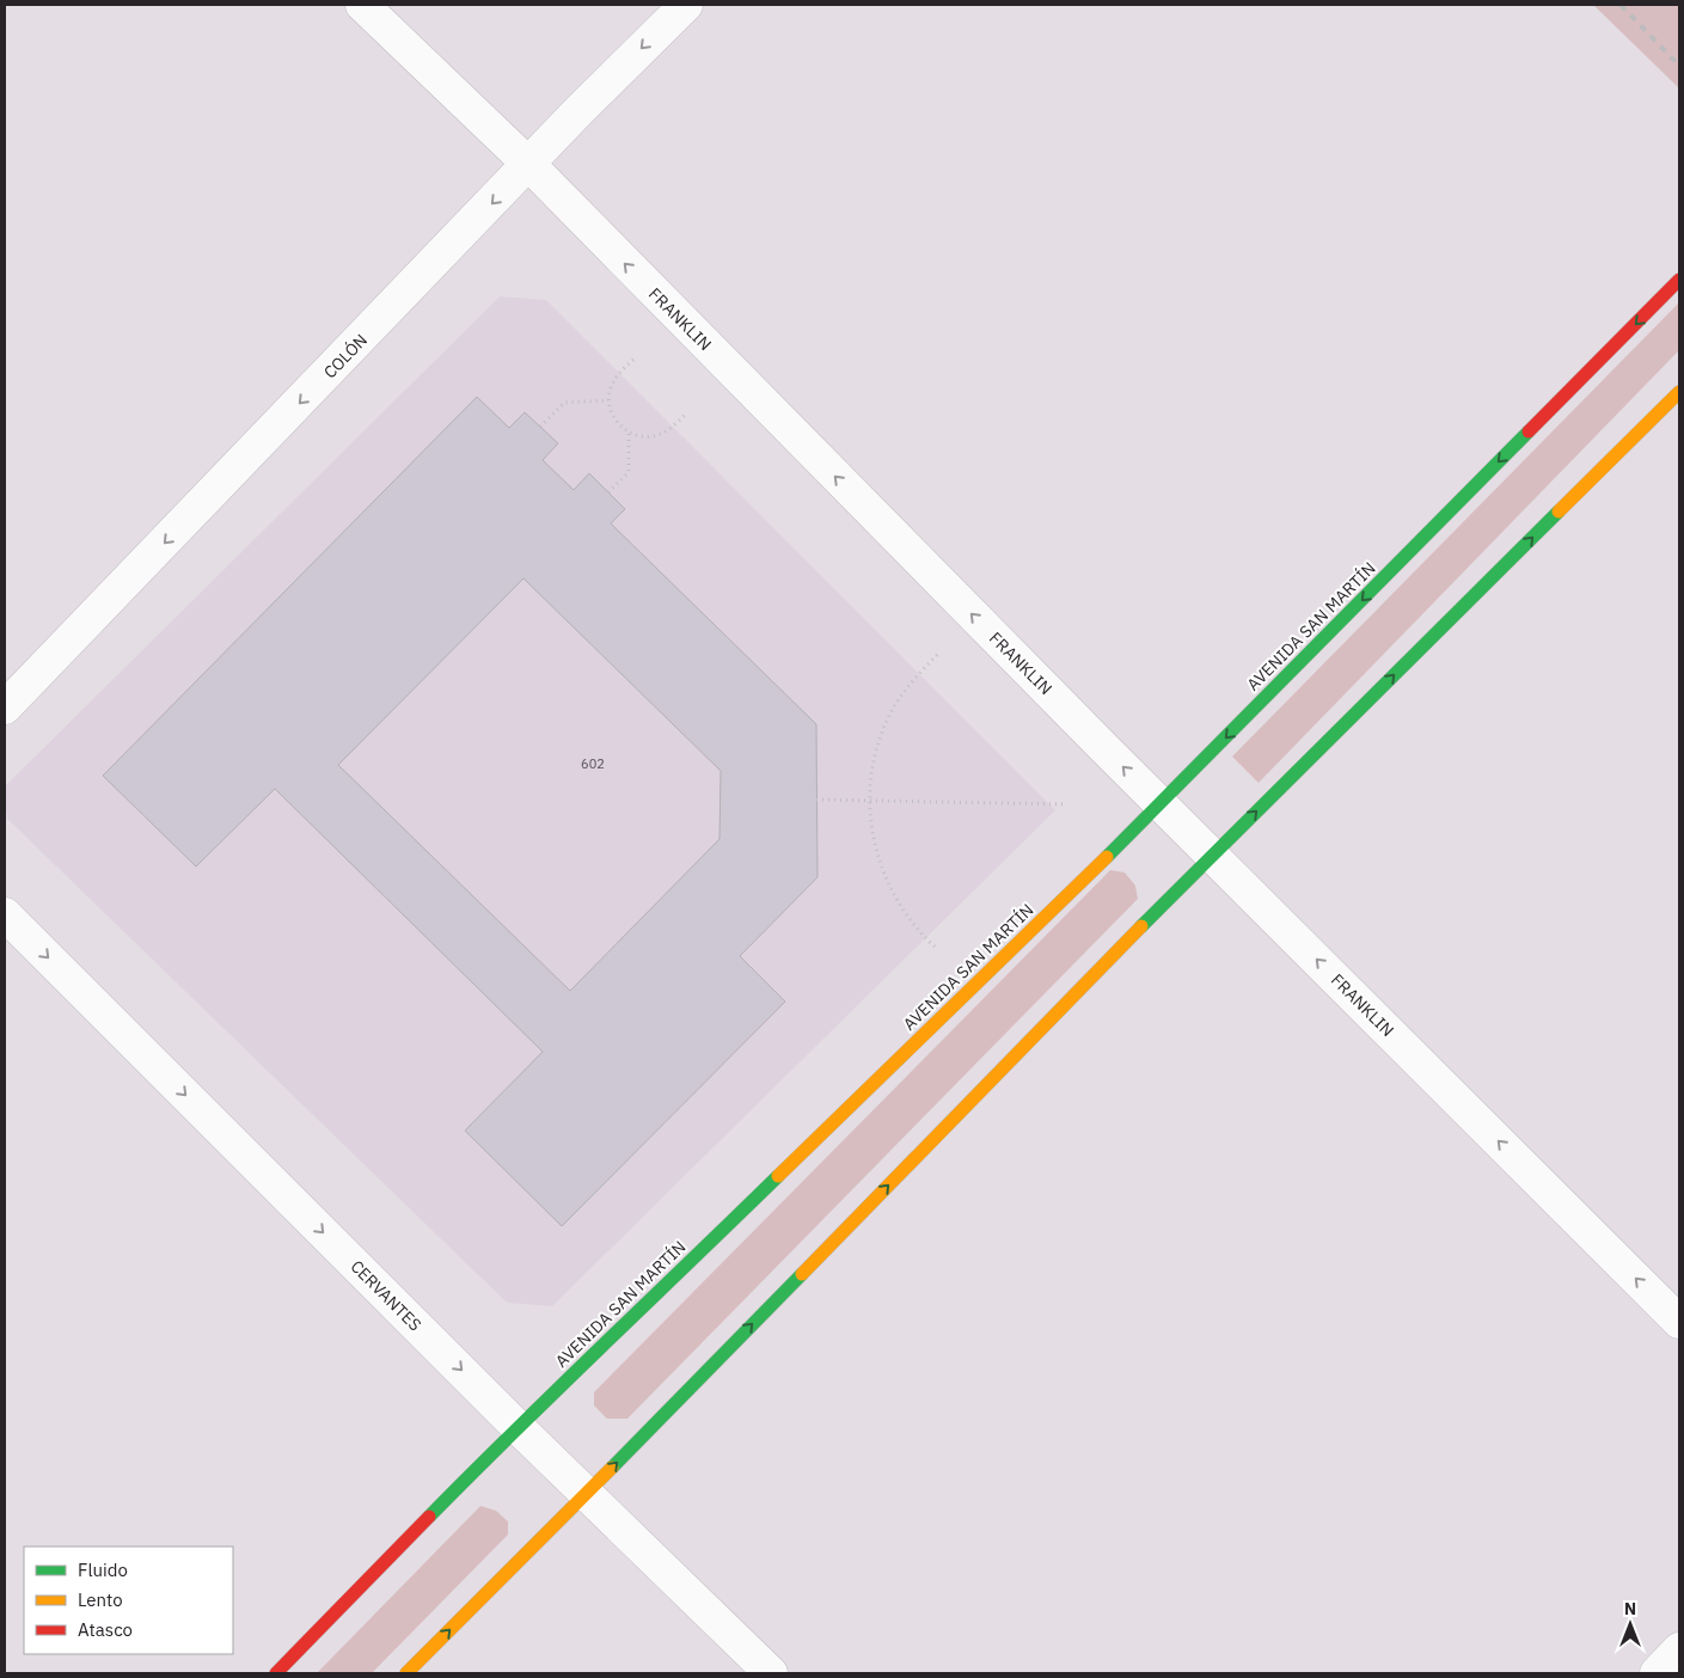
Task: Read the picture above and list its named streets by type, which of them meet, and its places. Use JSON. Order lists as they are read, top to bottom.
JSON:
{
  "streets": {
    "main road": ["AVENIDA SAN MARTÍN"],
    "street": ["FRANKLIN", "COLÓN", "CERVANTES"]
  },
  "crossings": [
    ["FRANKLIN", "COLÓN"],
    ["FRANKLIN", "AVENIDA SAN MARTÍN"],
    ["AVENIDA SAN MARTÍN", "CERVANTES"]
  ],
  "one_way": ["FRANKLIN", "COLÓN", "CERVANTES"],
  "house_numbers": ["602"],
  "legend": ["Fluido", "Lento", "Atasco"],
  "north": "top"
}
